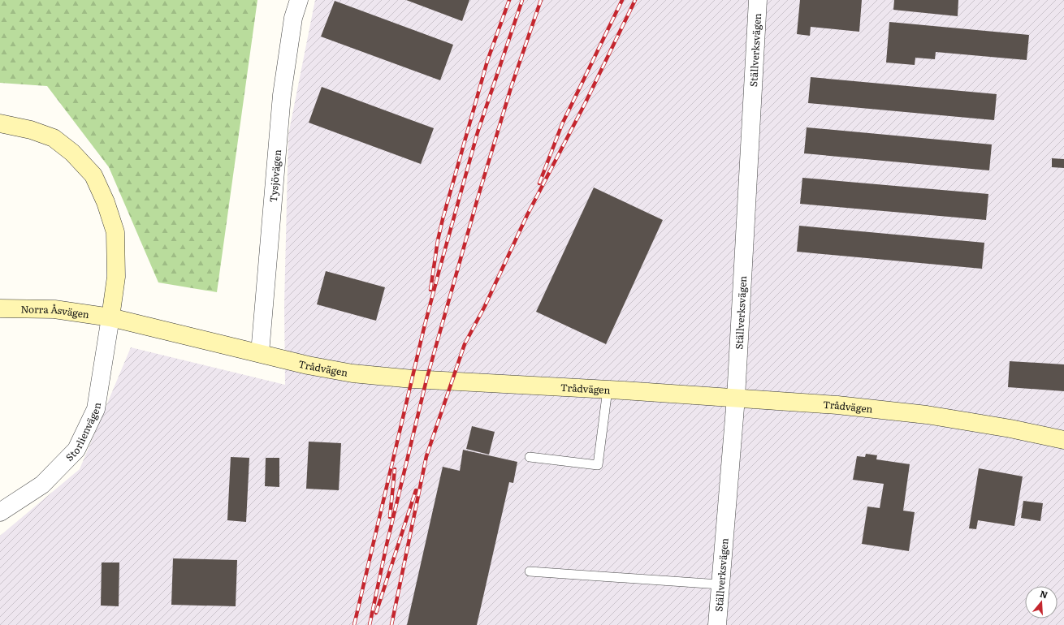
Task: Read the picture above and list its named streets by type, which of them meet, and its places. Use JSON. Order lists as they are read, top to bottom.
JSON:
{
  "streets": {
    "street": [
      "Ställverksvägen",
      "Tysjövägen",
      "Norra Åsvägen",
      "Trådvägen",
      "Storlienvägen"
    ]
  },
  "crossings": [
    ["Ställverksvägen", "Trådvägen"],
    ["Tysjövägen", "Trådvägen"],
    ["Norra Åsvägen", "Trådvägen"],
    ["Norra Åsvägen", "Storlienvägen"],
    ["Trådvägen", "Storlienvägen"]
  ],
  "north": "top"
}
